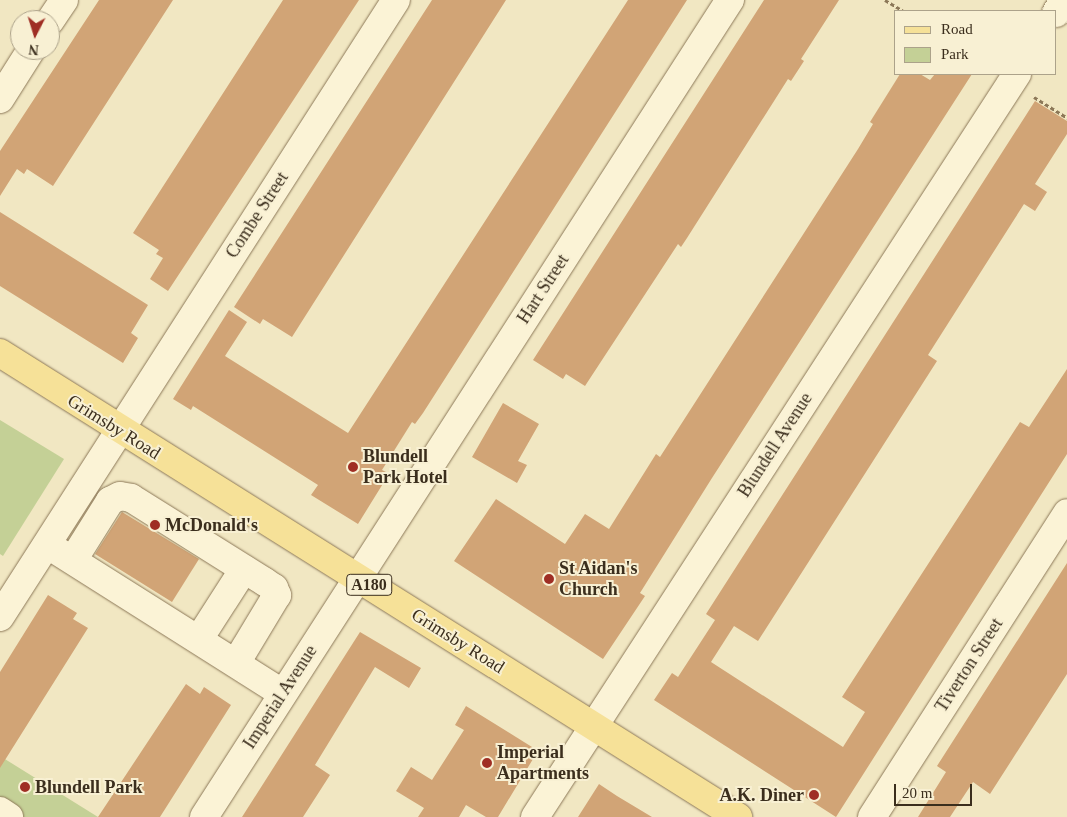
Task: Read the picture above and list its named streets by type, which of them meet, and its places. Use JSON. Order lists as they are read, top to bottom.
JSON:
{
  "streets": {
    "main road": ["Grimsby Road", "A180"],
    "street": [
      "Combe Street",
      "Hart Street",
      "Blundell Avenue",
      "Tiverton Street",
      "Imperial Avenue"
    ]
  },
  "crossings": [
    ["Combe Street", "Grimsby Road"],
    ["Hart Street", "Grimsby Road"],
    ["Hart Street", "Imperial Avenue"],
    ["Grimsby Road", "Blundell Avenue"],
    ["Grimsby Road", "Imperial Avenue"]
  ],
  "places": [
    "Blundell Park Hotel",
    "McDonald's",
    "St Aidan's Church",
    "Imperial Apartments",
    "Blundell Park",
    "A.K. Diner"
  ],
  "legend": ["Road", "Park"],
  "scale_bar": "20 m",
  "north": "bottom"
}
